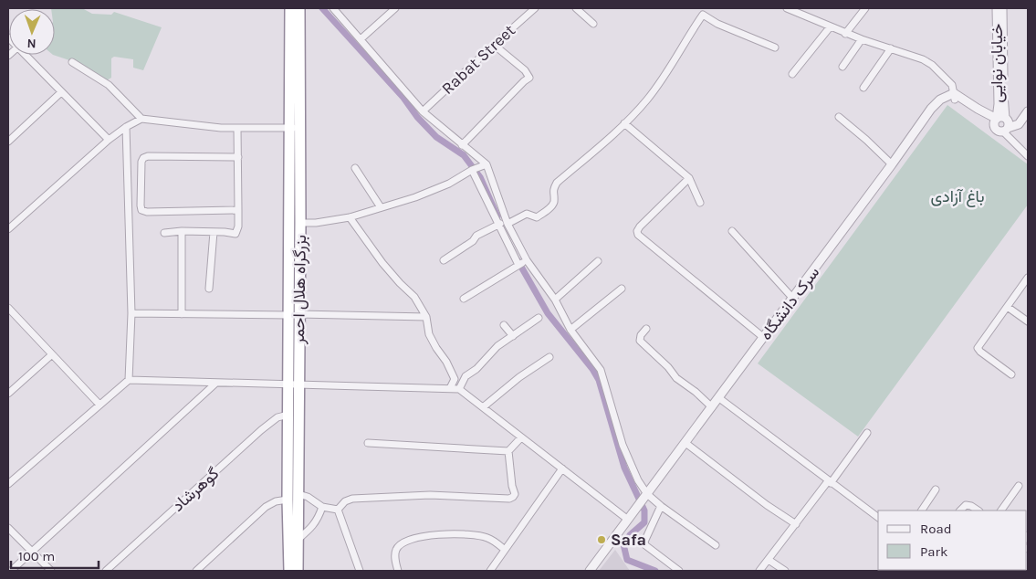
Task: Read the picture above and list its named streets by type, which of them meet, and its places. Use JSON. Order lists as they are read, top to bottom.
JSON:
{
  "streets": {
    "highway": ["بزرگراه هلال احمر"],
    "street": [
      "Rabat Street",
      "خیابان نوایی",
      "سرک دانشگاه",
      "گوهرشاد"
    ]
  },
  "crossings": [
    ["بزرگراه هلال احمر", "گوهرشاد"]
  ],
  "parks": ["باغ آزادی"],
  "places": ["Safa"],
  "legend": ["Road", "Park"],
  "scale_bar": "100 m",
  "north": "bottom"
}
